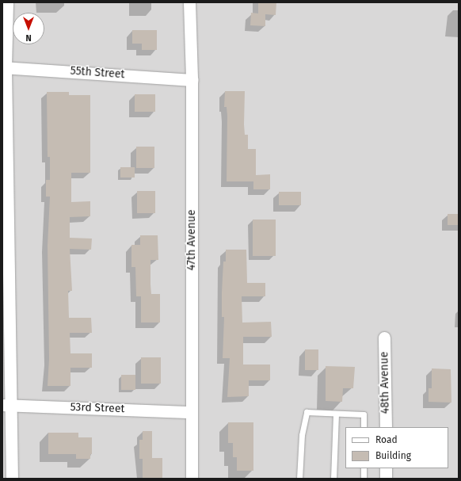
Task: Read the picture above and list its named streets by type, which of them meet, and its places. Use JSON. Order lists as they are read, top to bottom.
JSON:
{
  "streets": {
    "street": [
      "55th Street",
      "47th Avenue",
      "48th Avenue",
      "53rd Street"
    ]
  },
  "crossings": [
    ["55th Street", "47th Avenue"],
    ["47th Avenue", "53rd Street"]
  ],
  "legend": ["Road", "Building"],
  "north": "bottom"
}
